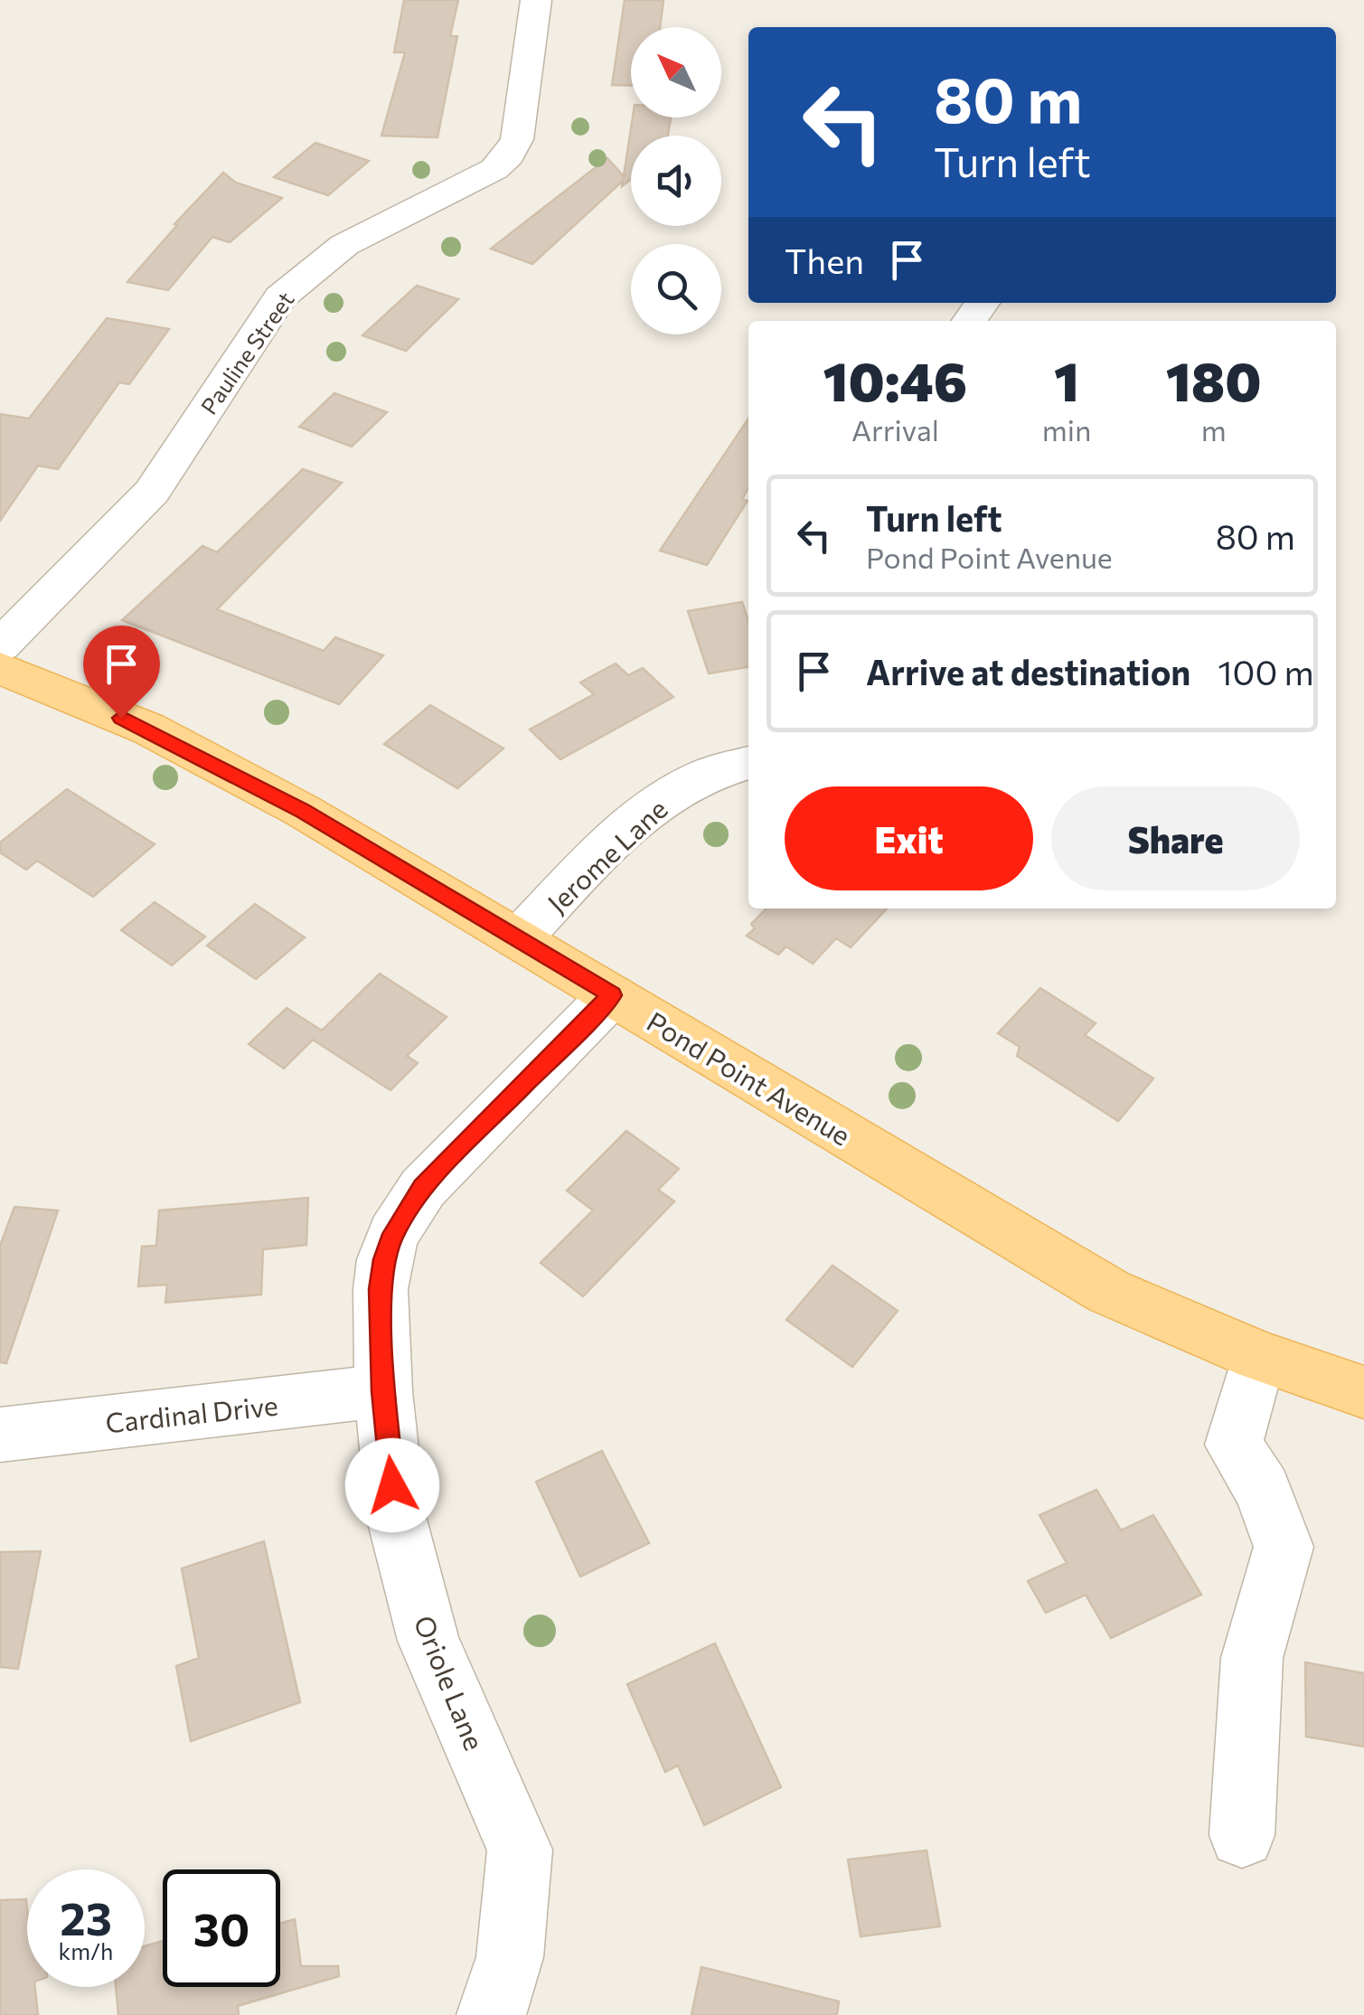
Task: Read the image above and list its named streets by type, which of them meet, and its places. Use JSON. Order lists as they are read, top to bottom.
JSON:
{
  "streets": {
    "main road": ["Pond Point Avenue"],
    "street": [
      "Pauline Street",
      "Jerome Lane",
      "Cardinal Drive",
      "Oriole Lane"
    ]
  },
  "crossings": [
    ["Jerome Lane", "Pond Point Avenue"],
    ["Pond Point Avenue", "Oriole Lane"],
    ["Cardinal Drive", "Oriole Lane"]
  ],
  "north": "top left",
  "page": {
    "turn": ["80 m", "Turn left"],
    "then": "Then",
    "eta": [
      "10:46",
      "Arrival",
      "1",
      "min",
      "180",
      "m"
    ],
    "list": [
      {
        "name": "Turn left",
        "note": "Pond Point Avenue",
        "value": "80 m"
      },
      {
        "name": "Arrive at destination",
        "value": "100 m"
      }
    ],
    "buttons": ["Exit", "Share"],
    "speed": "23 km/h",
    "limit": "30"
  }
}
